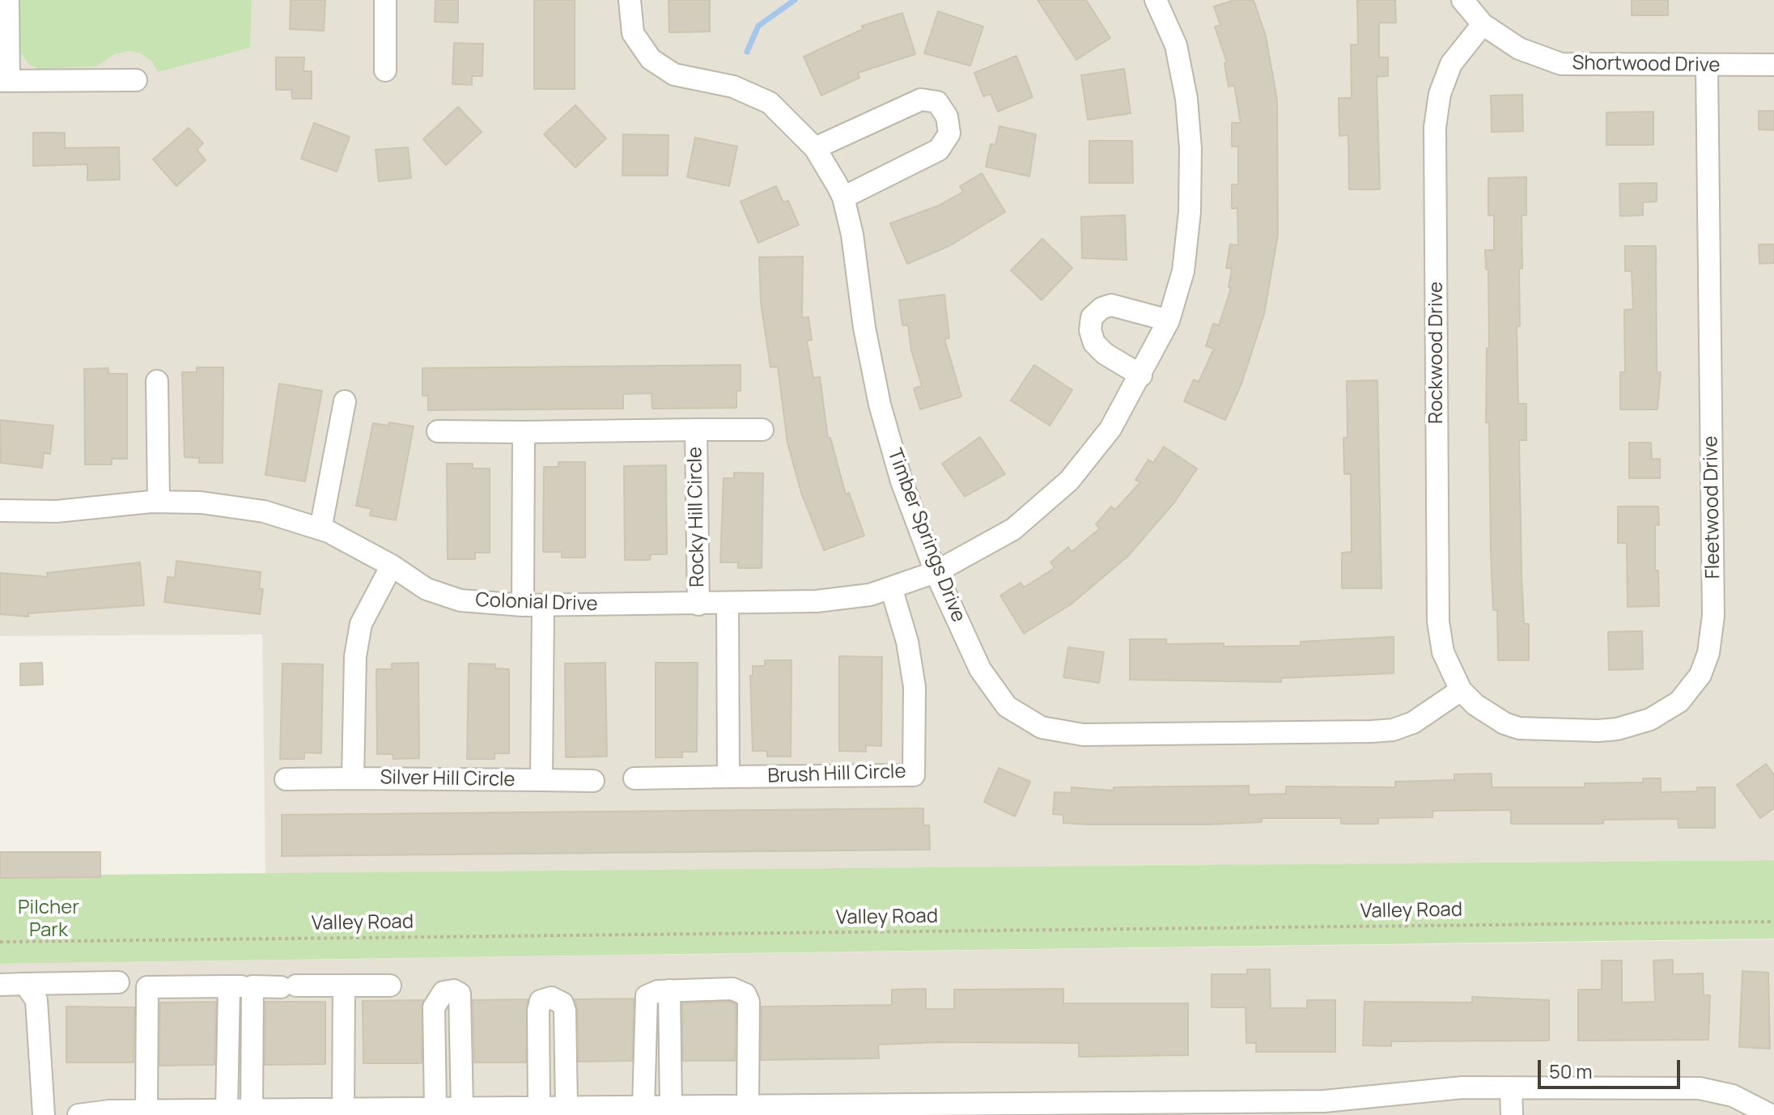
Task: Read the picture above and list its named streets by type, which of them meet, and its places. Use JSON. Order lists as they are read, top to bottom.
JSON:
{
  "streets": {
    "street": [
      "Shortwood Drive",
      "Rockwood Drive",
      "Fleetwood Drive",
      "Rocky Hill Circle",
      "Timber Springs Drive",
      "Colonial Drive",
      "Brush Hill Circle",
      "Silver Hill Circle"
    ],
    "path": ["Valley Road"]
  },
  "crossings": [
    ["Shortwood Drive", "Rockwood Drive"],
    ["Shortwood Drive", "Fleetwood Drive"],
    ["Rockwood Drive", "Fleetwood Drive"],
    ["Rockwood Drive", "Timber Springs Drive"],
    ["Fleetwood Drive", "Timber Springs Drive"],
    ["Rocky Hill Circle", "Colonial Drive"],
    ["Timber Springs Drive", "Colonial Drive"],
    ["Colonial Drive", "Brush Hill Circle"],
    ["Colonial Drive", "Silver Hill Circle"]
  ],
  "parks": ["Pilcher Park"],
  "scale_bar": "50 m"
}
